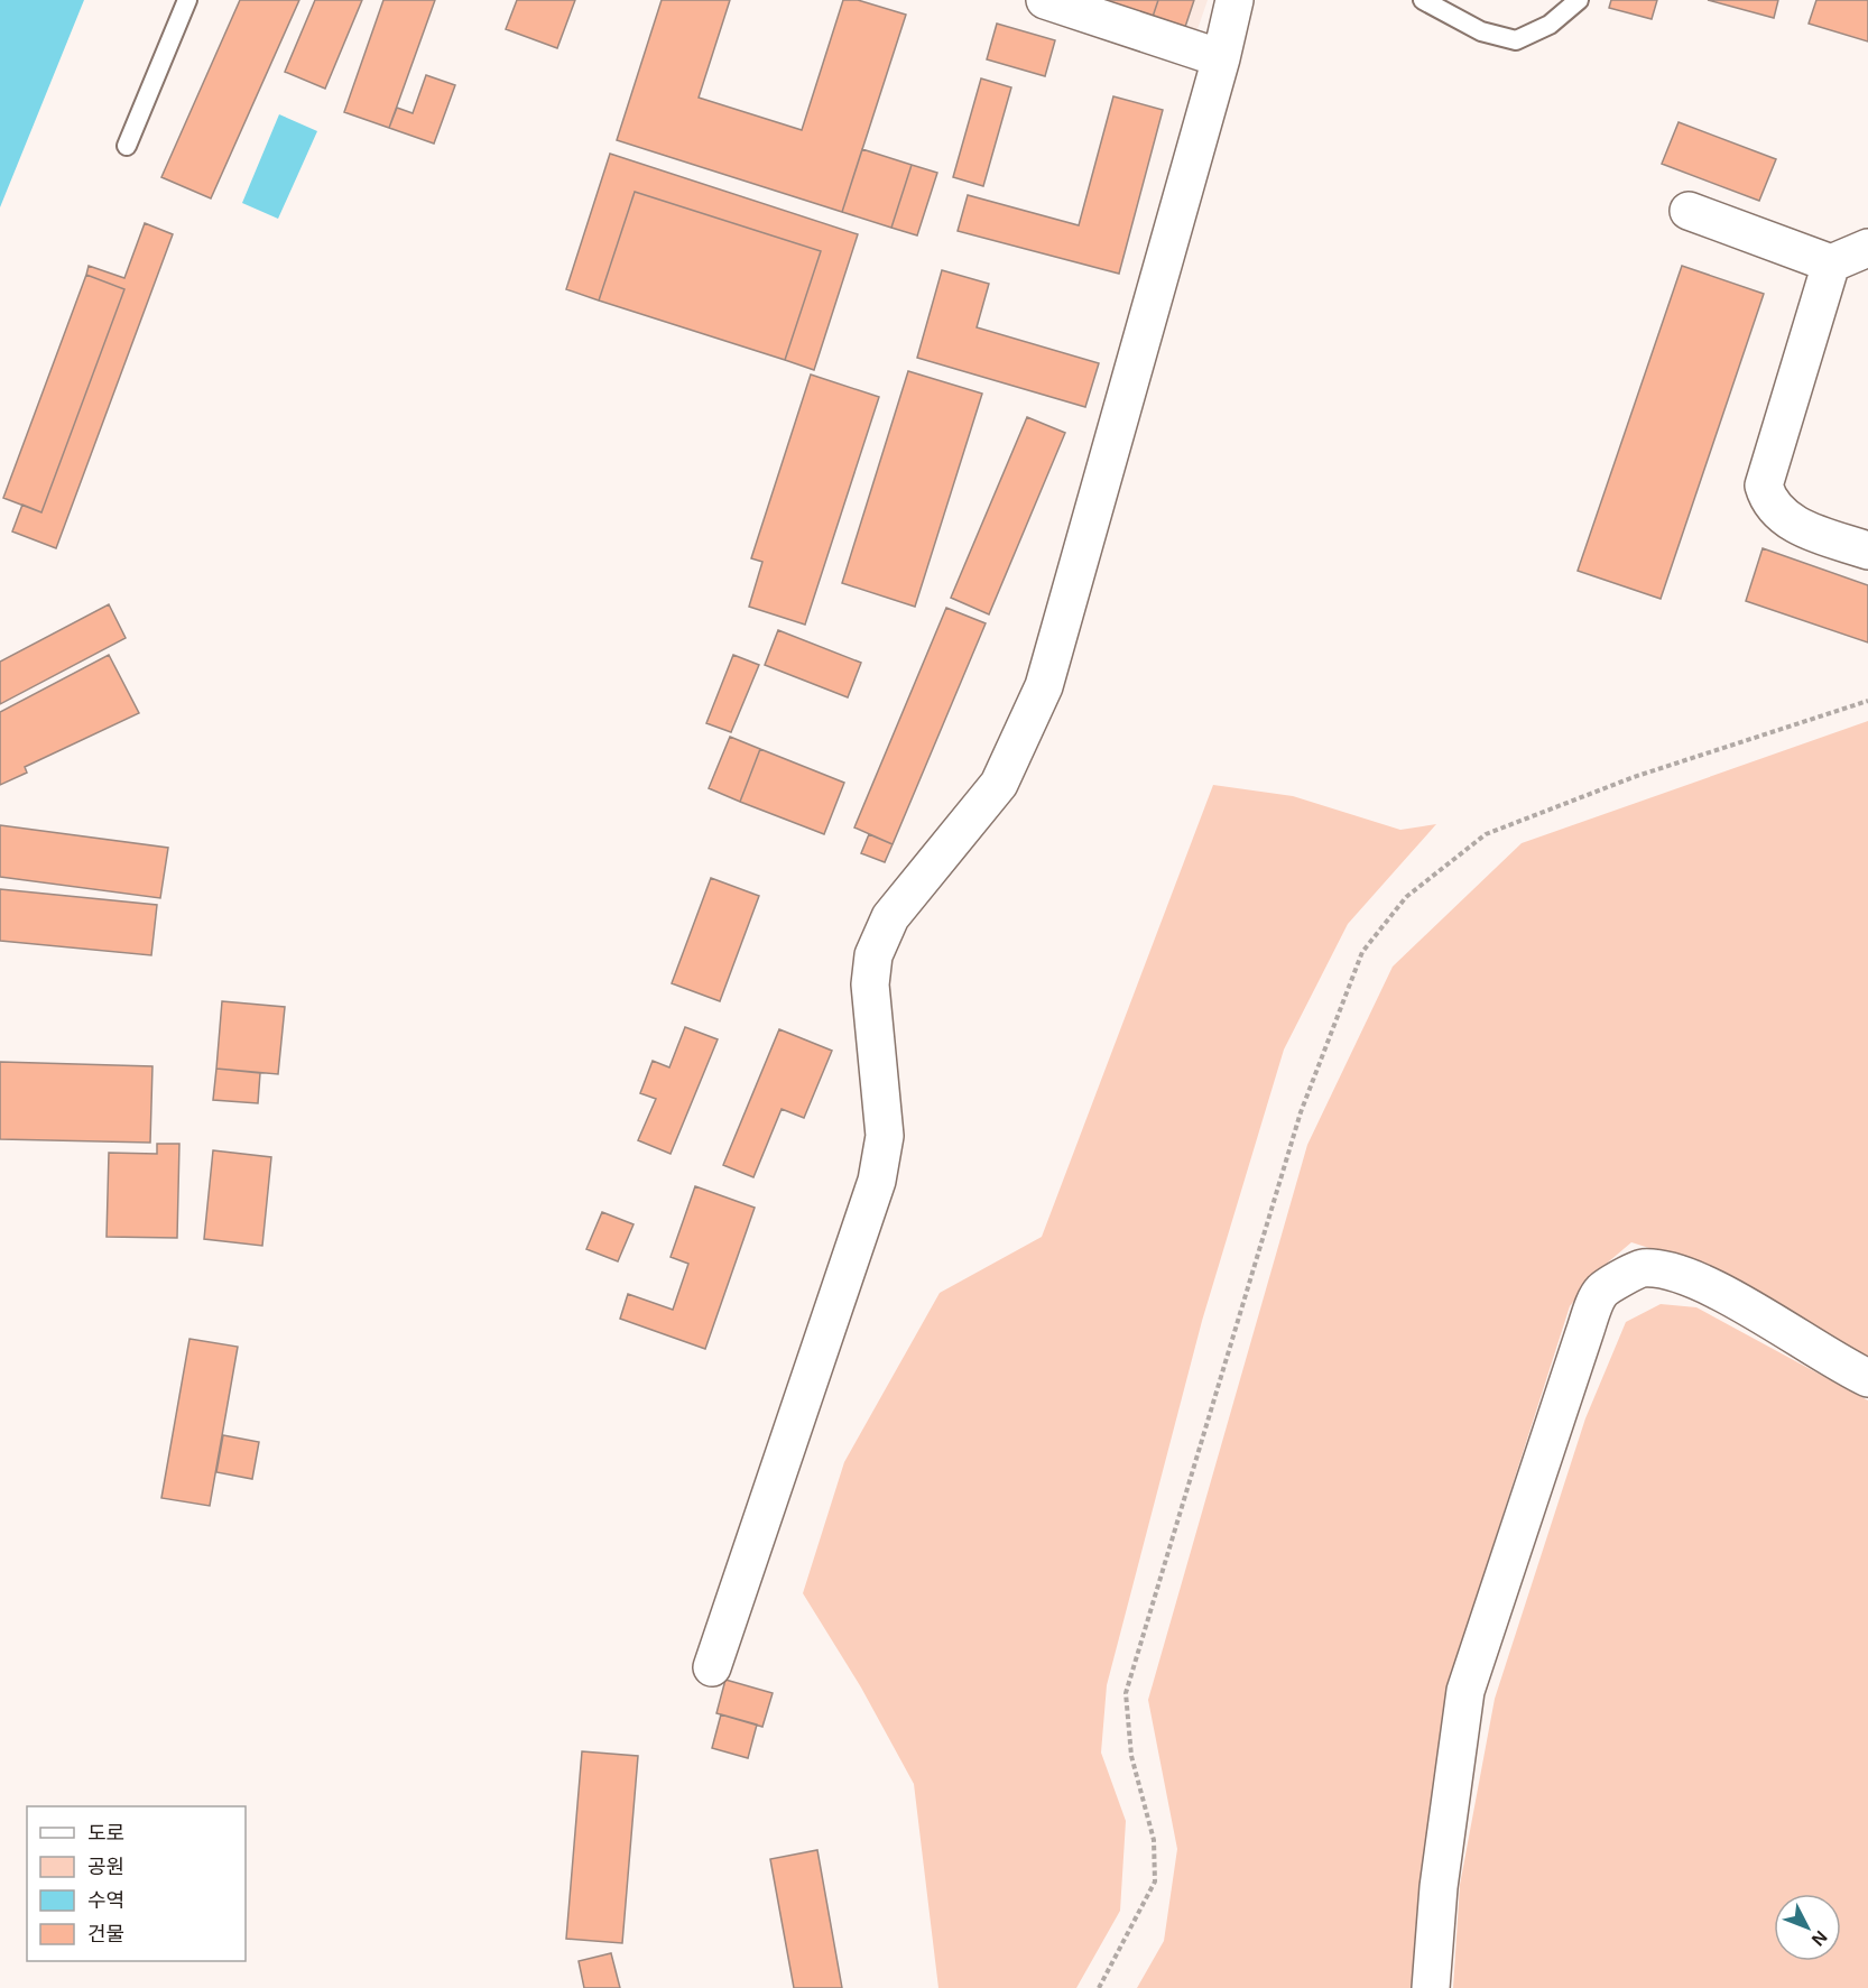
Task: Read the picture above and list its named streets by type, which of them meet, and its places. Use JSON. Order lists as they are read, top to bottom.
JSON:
{
  "legend": [
    "도로",
    "공원",
    "수역",
    "건물"
  ],
  "north": "bottom right"
}
